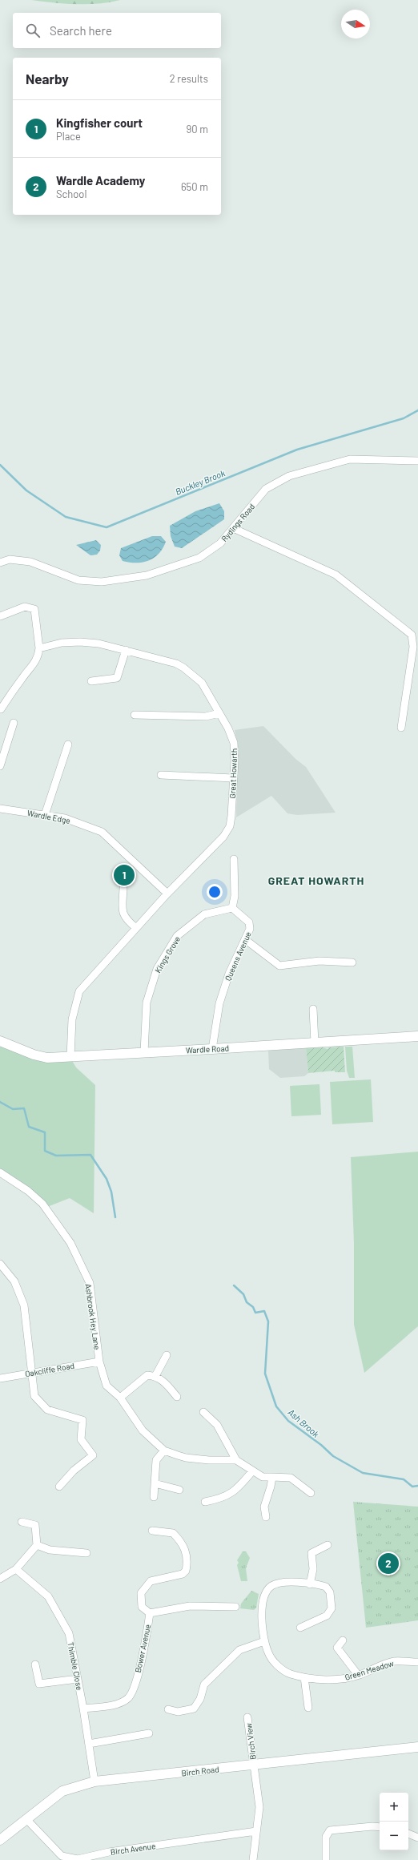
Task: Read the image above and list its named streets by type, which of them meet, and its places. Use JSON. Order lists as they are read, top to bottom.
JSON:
{
  "streets": {
    "street": [
      "Rydings Road",
      "Great Howarth",
      "Wardle Edge",
      "Kings Grove",
      "Queens Avenue",
      "Wardle Road",
      "Ashbrook Hey Lane",
      "Oakcliffe Road",
      "Bower Avenue",
      "Thimble Close",
      "Green Meadow",
      "Birch View",
      "Birch Road",
      "Birch Avenue"
    ]
  },
  "crossings": [
    ["Great Howarth", "Wardle Edge"],
    ["Great Howarth", "Wardle Road"],
    ["Kings Grove", "Queens Avenue"],
    ["Kings Grove", "Wardle Road"],
    ["Queens Avenue", "Wardle Road"],
    ["Ashbrook Hey Lane", "Oakcliffe Road"],
    ["Bower Avenue", "Thimble Close"],
    ["Thimble Close", "Birch Road"],
    ["Birch View", "Birch Road"],
    ["Birch View", "Birch Avenue"],
    ["Birch Road", "Birch Avenue"]
  ],
  "districts": ["GREAT HOWARTH"],
  "water": ["Buckley Brook", "Ash Brook"],
  "north": "right",
  "page": {
    "search": "Search here",
    "heading": ["Nearby", "2 results"],
    "list": [
      {
        "mark": "1",
        "name": "Kingfisher court",
        "note": "Place",
        "value": "90 m"
      },
      {
        "mark": "2",
        "name": "Wardle Academy",
        "note": "School",
        "value": "650 m"
      }
    ],
    "pins": ["1", "2"],
    "map_buttons": ["+", "−"]
  }
}
